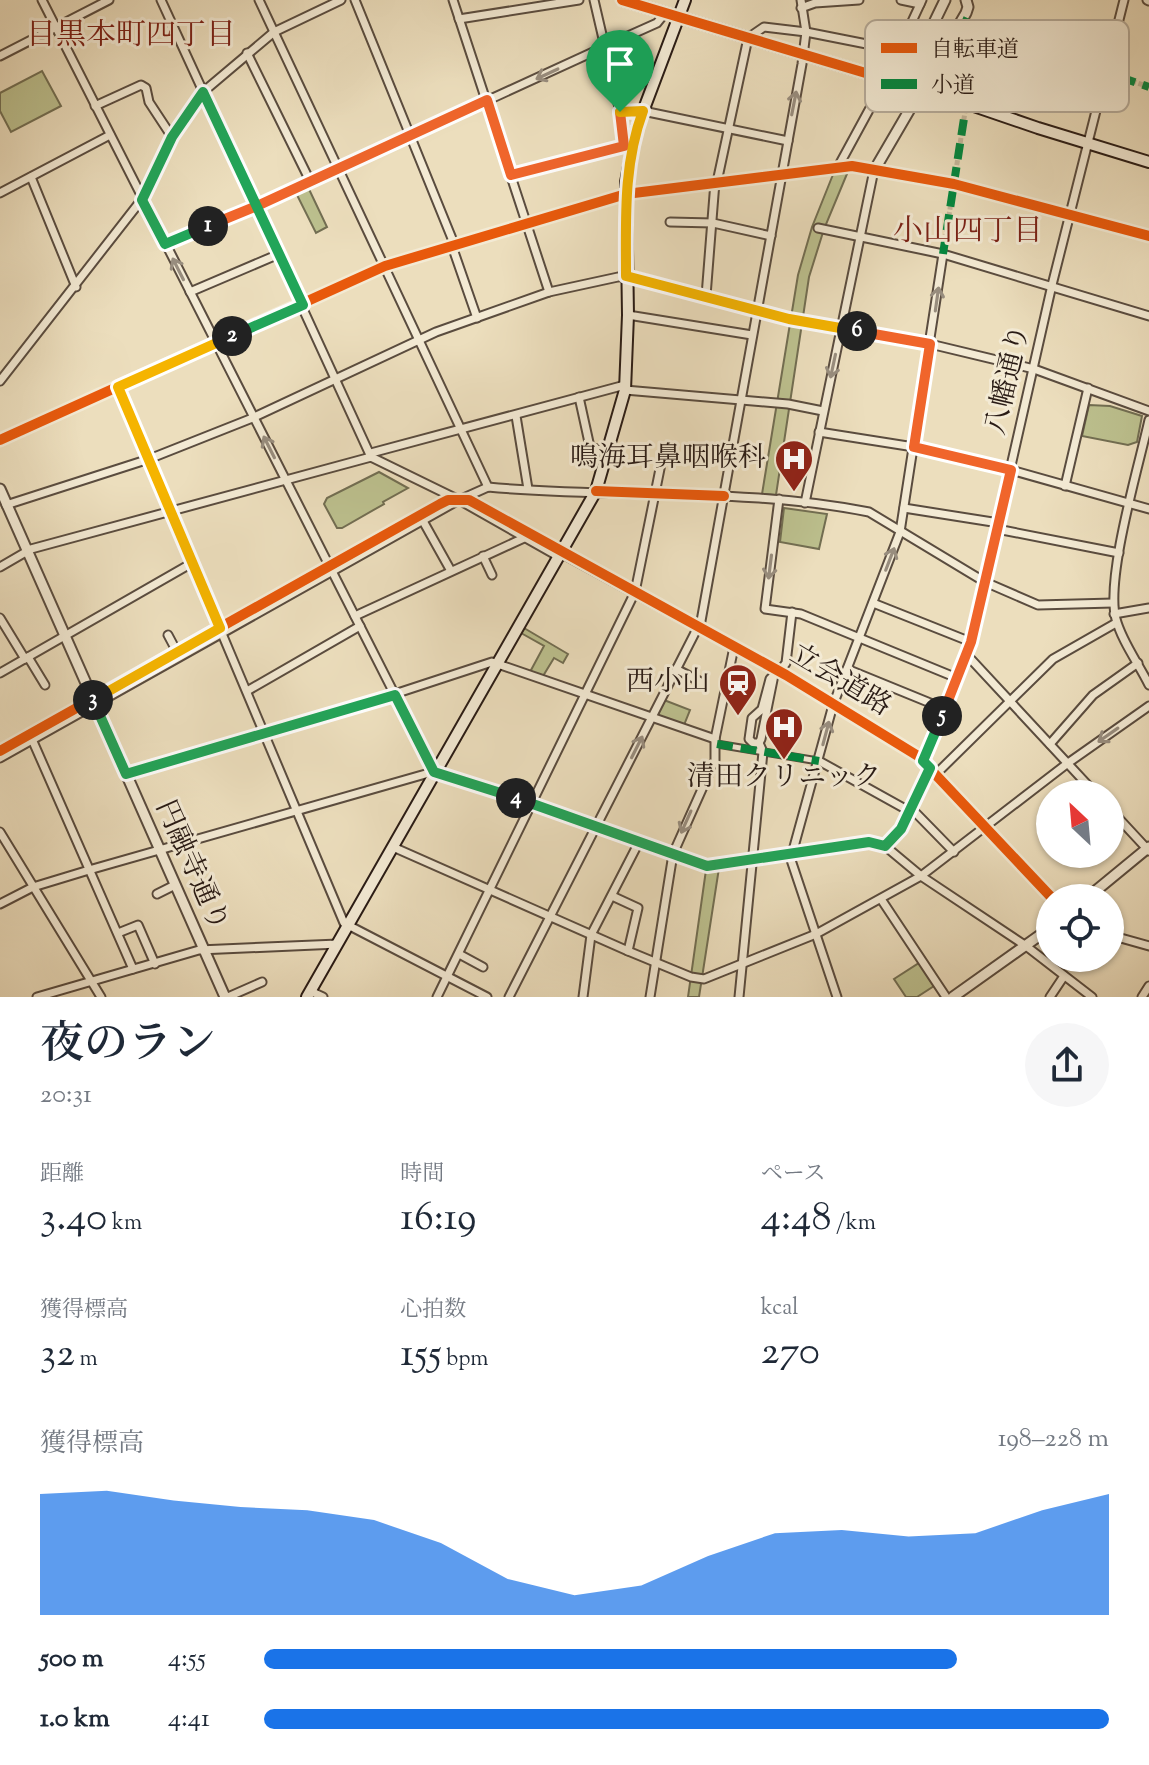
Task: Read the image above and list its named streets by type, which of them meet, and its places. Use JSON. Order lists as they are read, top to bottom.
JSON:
{
  "streets": {
    "street": ["八幡通り", "立会道路", "円融寺通り"]
  },
  "crossings": [
    ["八幡通り", "立会道路"]
  ],
  "districts": ["目黒本町四丁目", "小山四丁目"],
  "places": {
    "hospital": ["鳴海耳鼻咽喉科", "清田クリニック"],
    "station": ["西小山"]
  },
  "legend": ["自転車道", "小道"],
  "north": "top left",
  "page": {
    "pins": [
      "1",
      "6",
      "2",
      "3",
      "5",
      "4"
    ],
    "heading": ["夜のラン", "20:31"],
    "stats": [
      ["距離", "3.40 km"],
      ["時間", "16:19"],
      ["ペース", "4:48 /km"],
      ["獲得標高", "32 m"],
      ["心拍数", "155 bpm"],
      ["kcal", "270"]
    ],
    "chart": ["獲得標高", "198–228 m"],
    "list": [
      {
        "name": "500 m",
        "note": "4:55"
      },
      {
        "name": "1.0 km",
        "note": "4:41"
      }
    ]
  }
}
